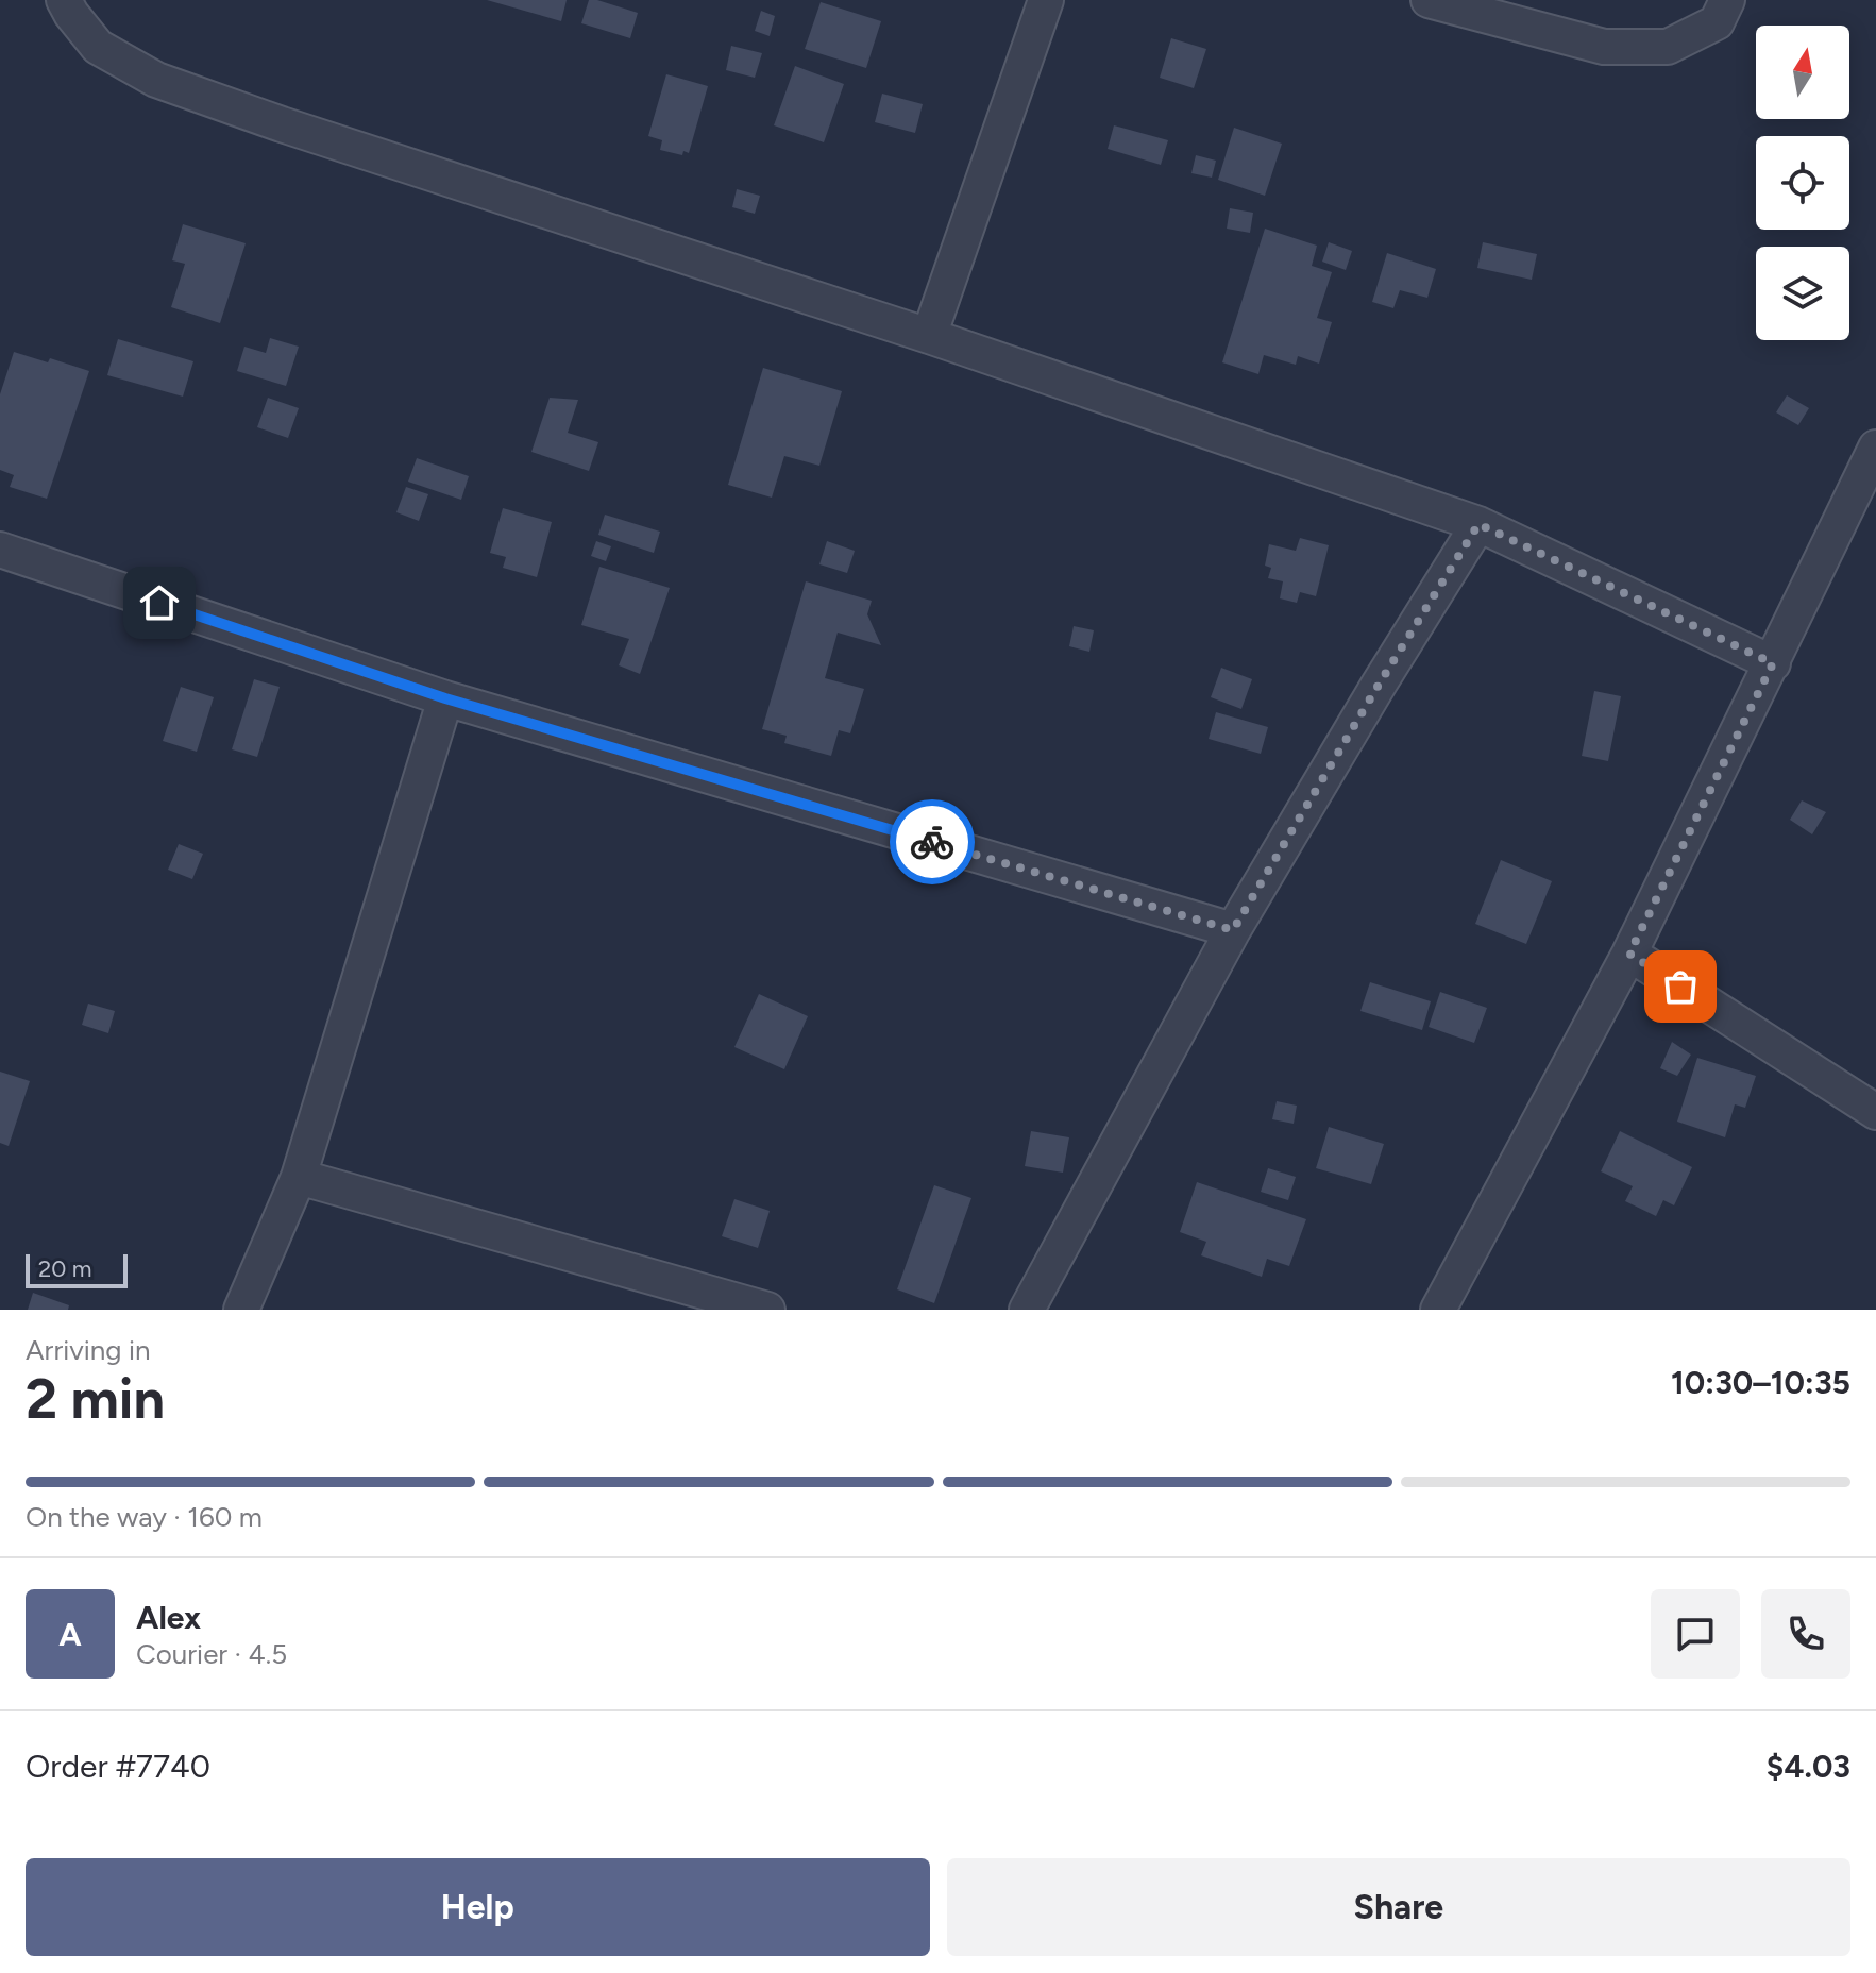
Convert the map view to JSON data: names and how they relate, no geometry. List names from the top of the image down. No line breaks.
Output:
{"scale_bar":"20 m","north":"top","page":{"scale":"20 m","heading":["2 min","Arriving in","10:30–10:35"],"panel":["Alex","Courier · 4.5","Order #7740","$4.03"],"bar":"On the way · 160 m","round":"A","buttons":["Help","Share"]}}
